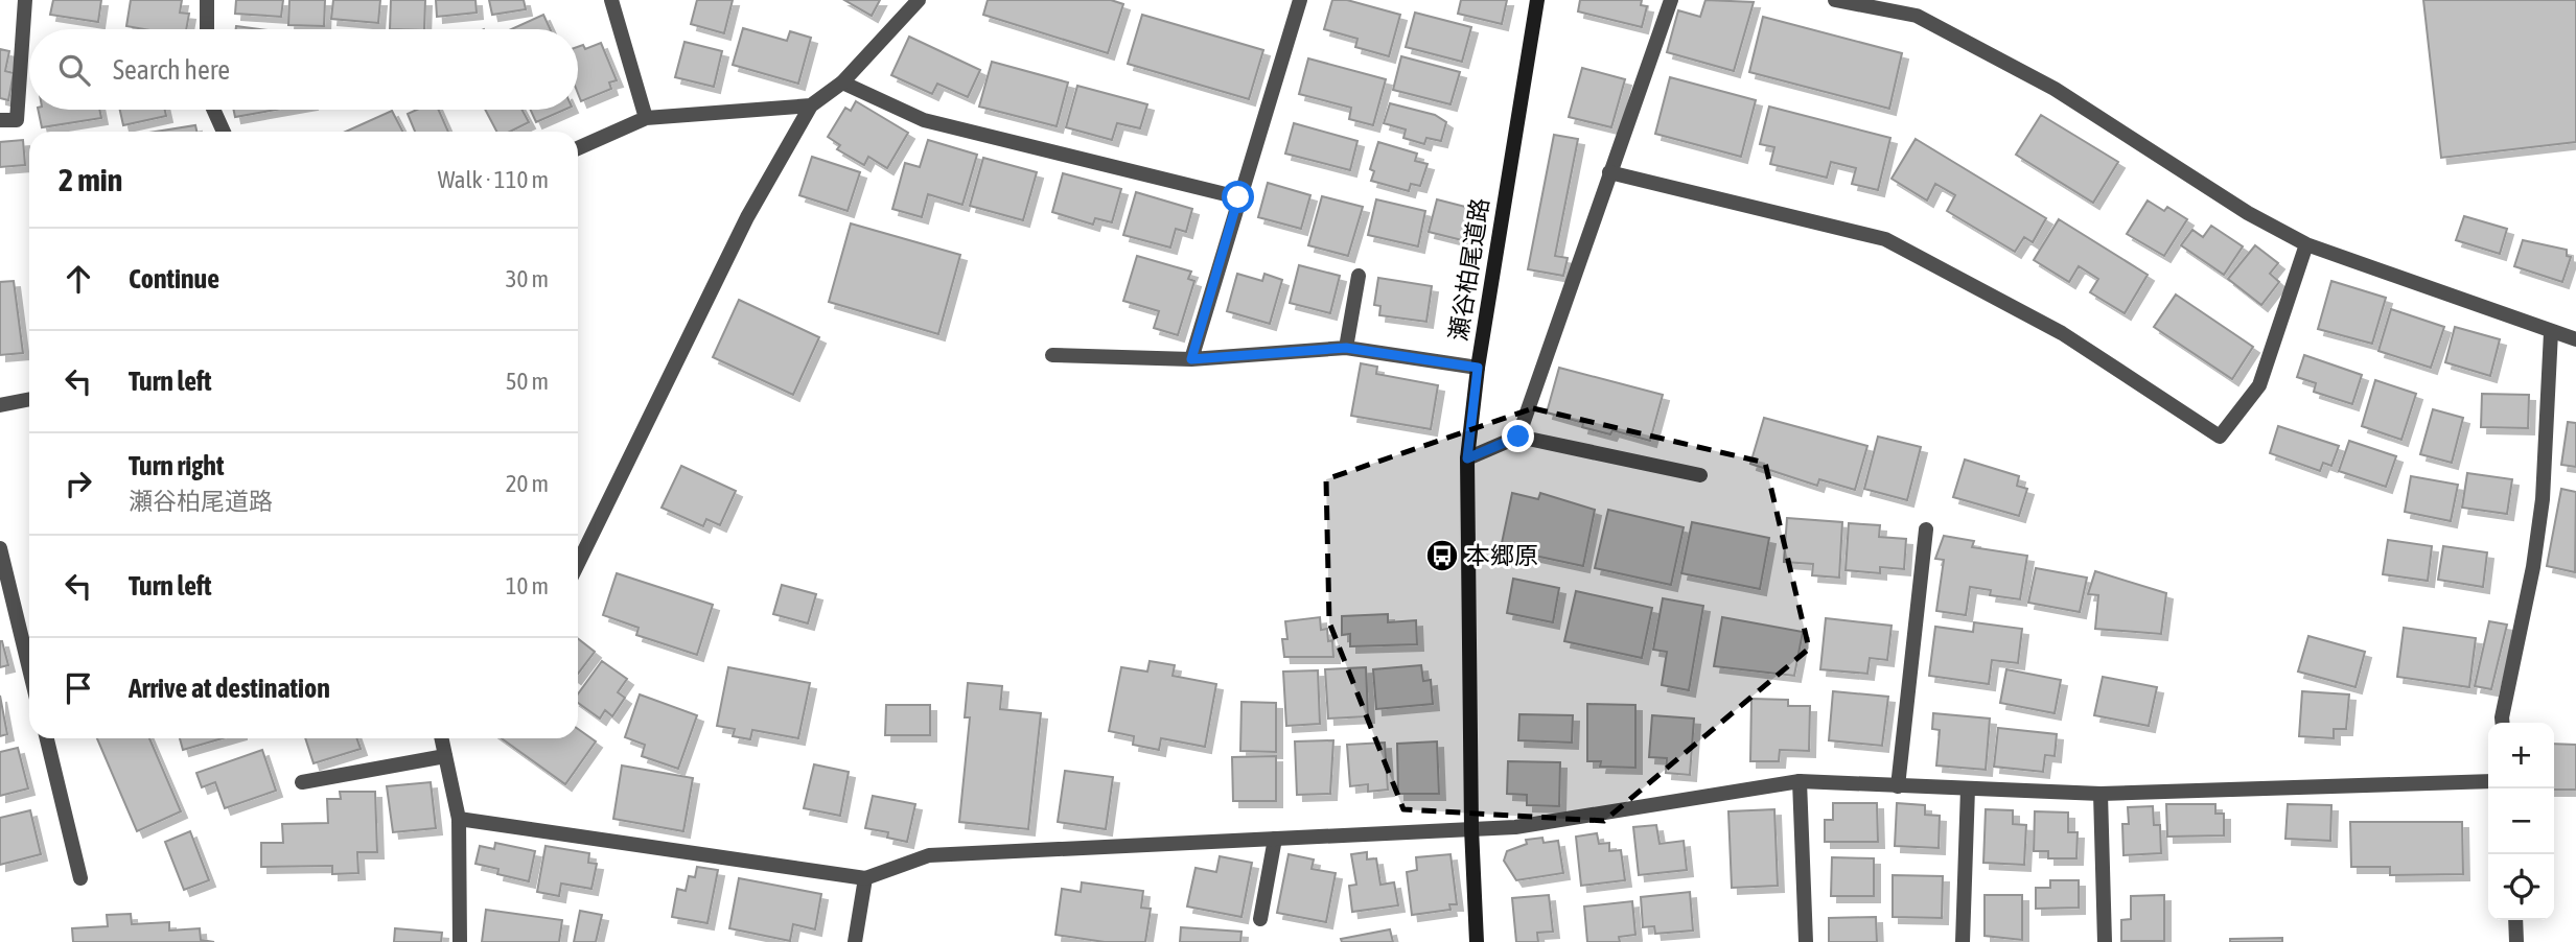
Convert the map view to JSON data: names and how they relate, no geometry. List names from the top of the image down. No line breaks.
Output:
{"streets":{"main road":["瀬谷柏尾道路"]},"places":{"bus stop":["本郷原"]},"page":{"search":"Search here","heading":["2 min","Walk · 110 m"],"list":[["Continue","30 m"],["Turn left","50 m"],["Turn right","瀬谷柏尾道路","20 m"],["Turn left","10 m"],"Arrive at destination"],"map_buttons":["+","−"]}}
